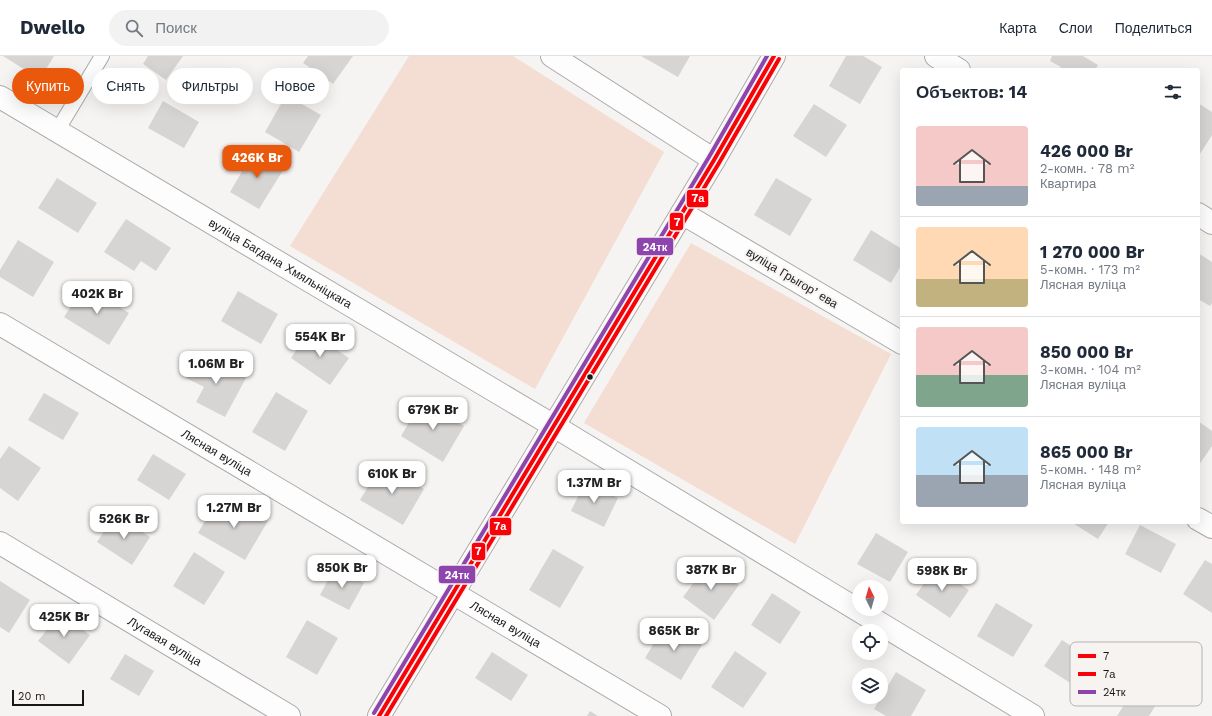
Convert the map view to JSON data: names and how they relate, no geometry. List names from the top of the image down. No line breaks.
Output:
{"streets":{"street":["вуліца Багдана Хмяльніцкага","вуліца Грыгорʼева","Лясная вуліца","Лугавая вуліца"]},"lines":["transit line 7","transit line 24тк","transit line 7а"],"legend":["7","7а","24тк"],"scale_bar":"20 m","north":"top","page":{"header":"Dwello","search":"Поиск","nav":["Карта","Слои","Поделиться"],"chip":["Купить","Снять","Фильтры","Новое"],"heading":"Объектов: 14","list":[{"name":"426 000 Br","note":"2-комн. · 78 m² · Квартира"},{"name":"1 270 000 Br","note":"5-комн. · 173 m² · Лясная вуліца"},{"name":"850 000 Br","note":"3-комн. · 104 m² · Лясная вуліца"},{"name":"865 000 Br","note":"5-комн. · 148 m² · Лясная вуліца"}],"price":["426K Br","402K Br","554K Br","1.06M Br","679K Br","610K Br","1.37M Br","1.27M Br","526K Br","850K Br","387K Br","598K Br","425K Br","865K Br"],"scale":"20 m"}}
